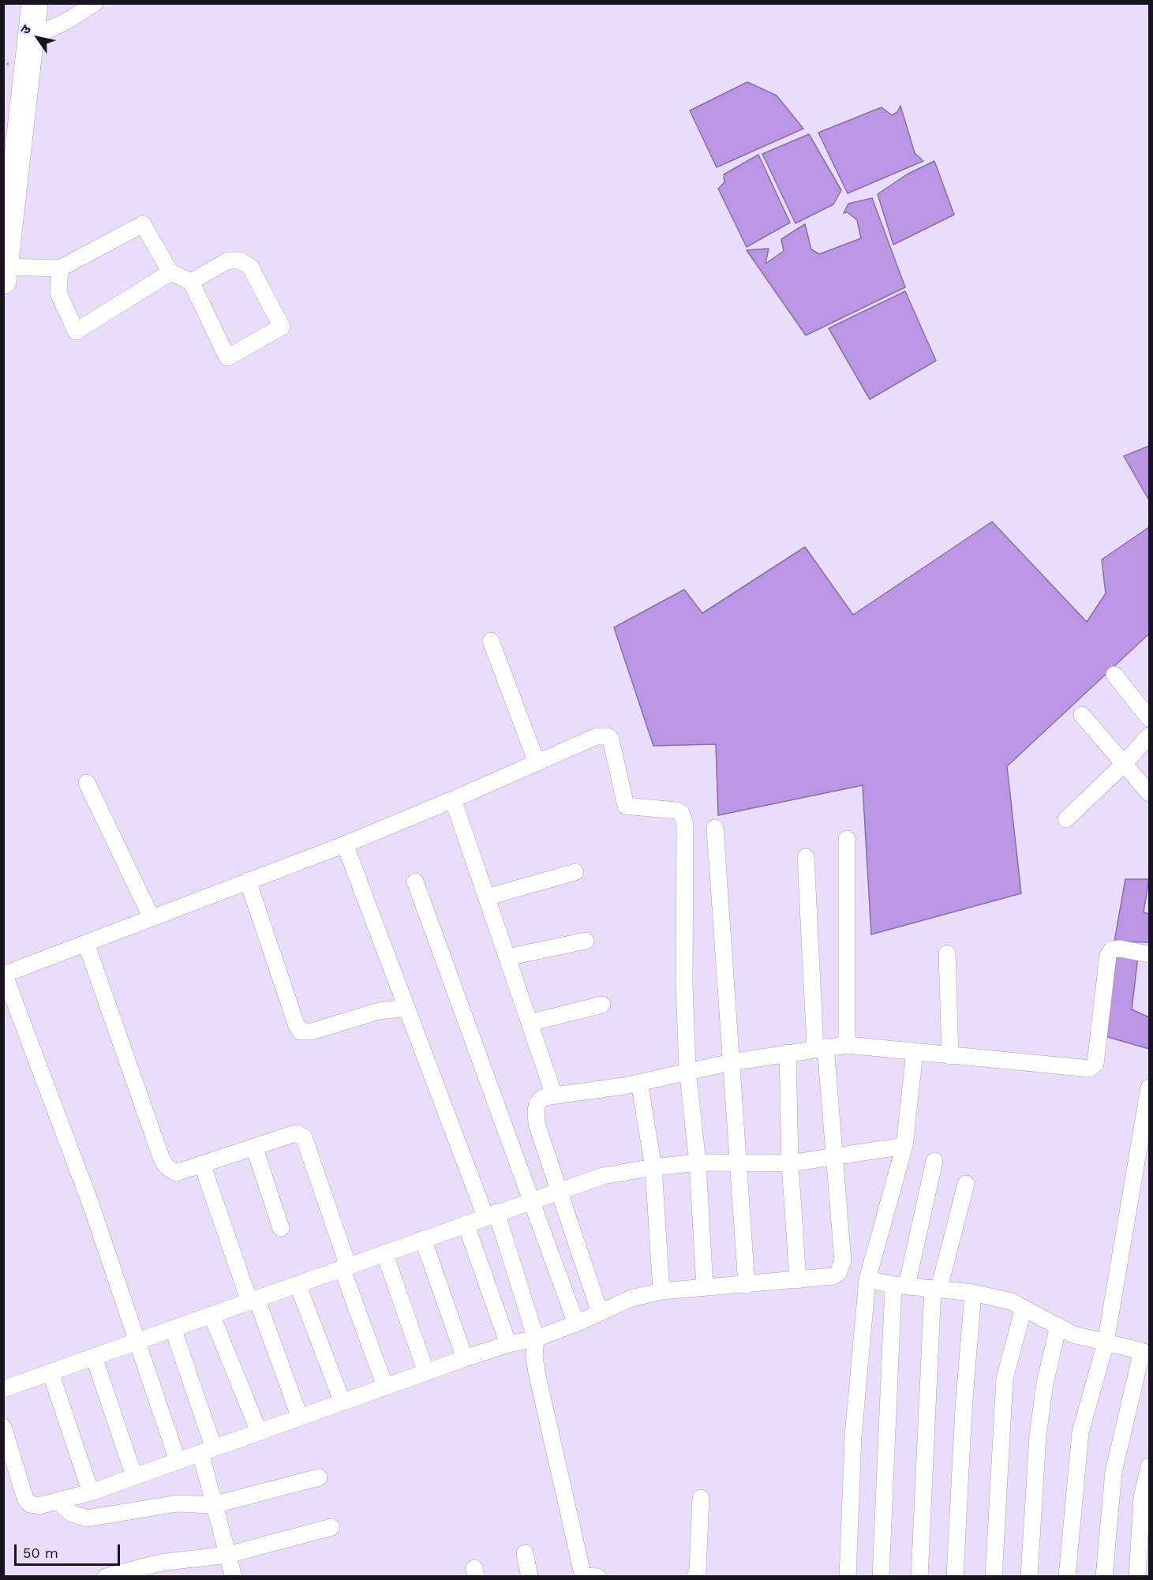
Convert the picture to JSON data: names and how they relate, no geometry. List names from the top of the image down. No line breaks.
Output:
{"scale_bar":"50 m","north":"top left"}
